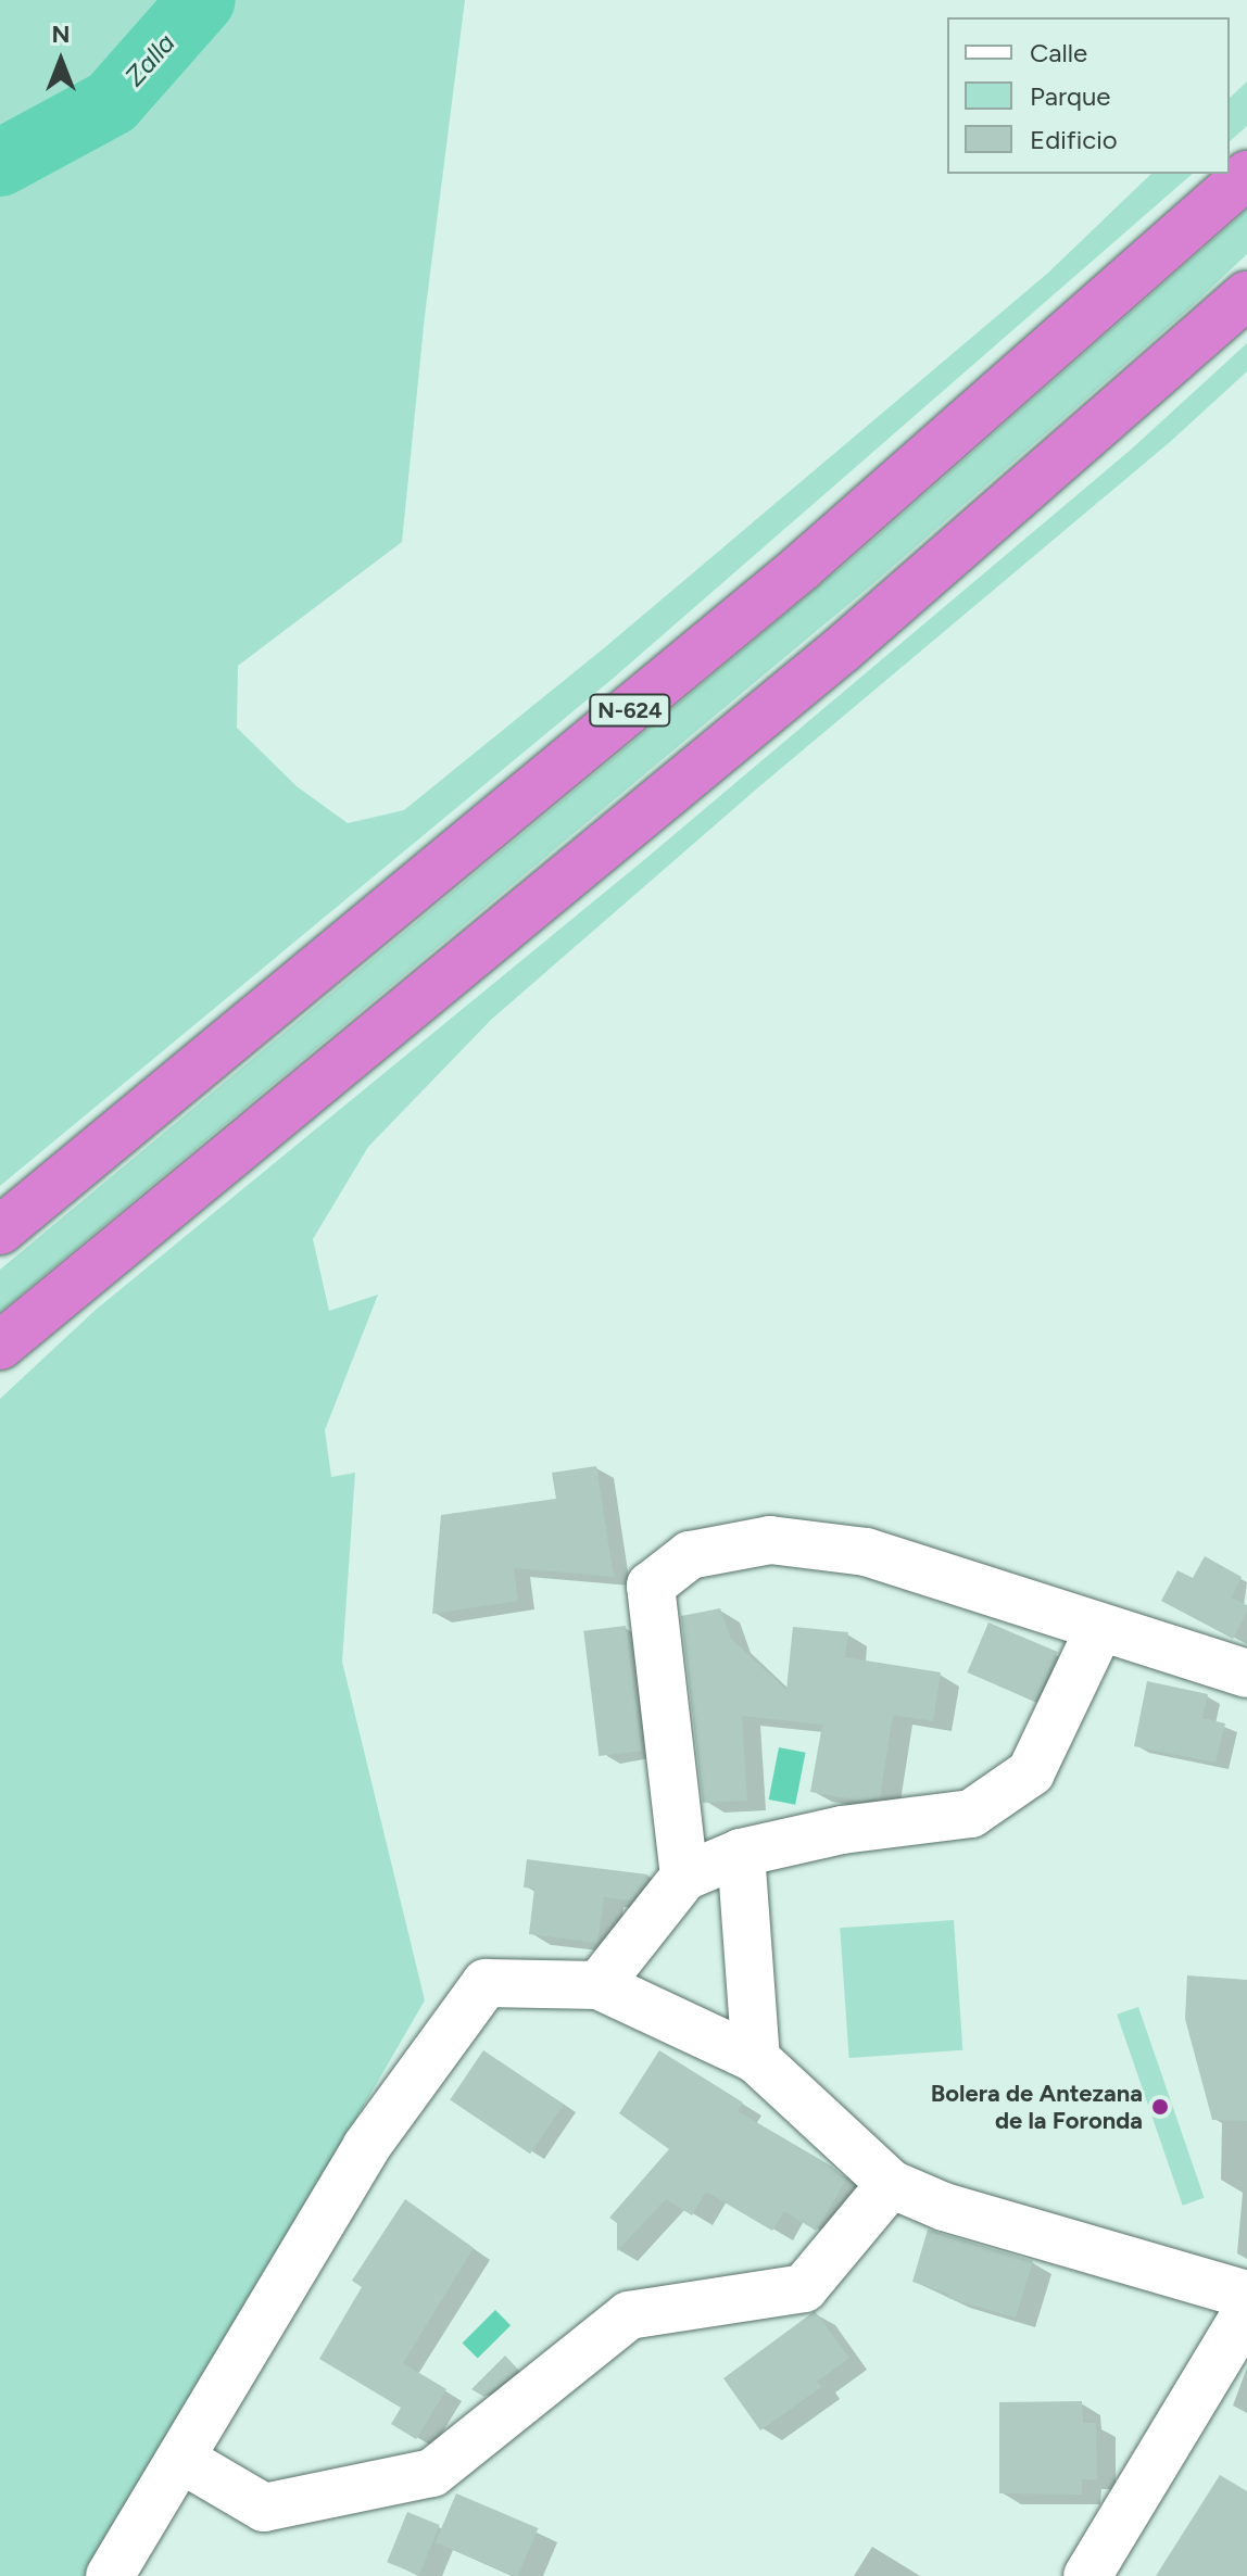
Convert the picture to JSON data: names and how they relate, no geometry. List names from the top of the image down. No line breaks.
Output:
{"streets":{"highway":["N-624"]},"water":["Zalla"],"places":["Bolera de Antezana de la Foronda"],"legend":["Calle","Parque","Edificio"],"north":"top"}
